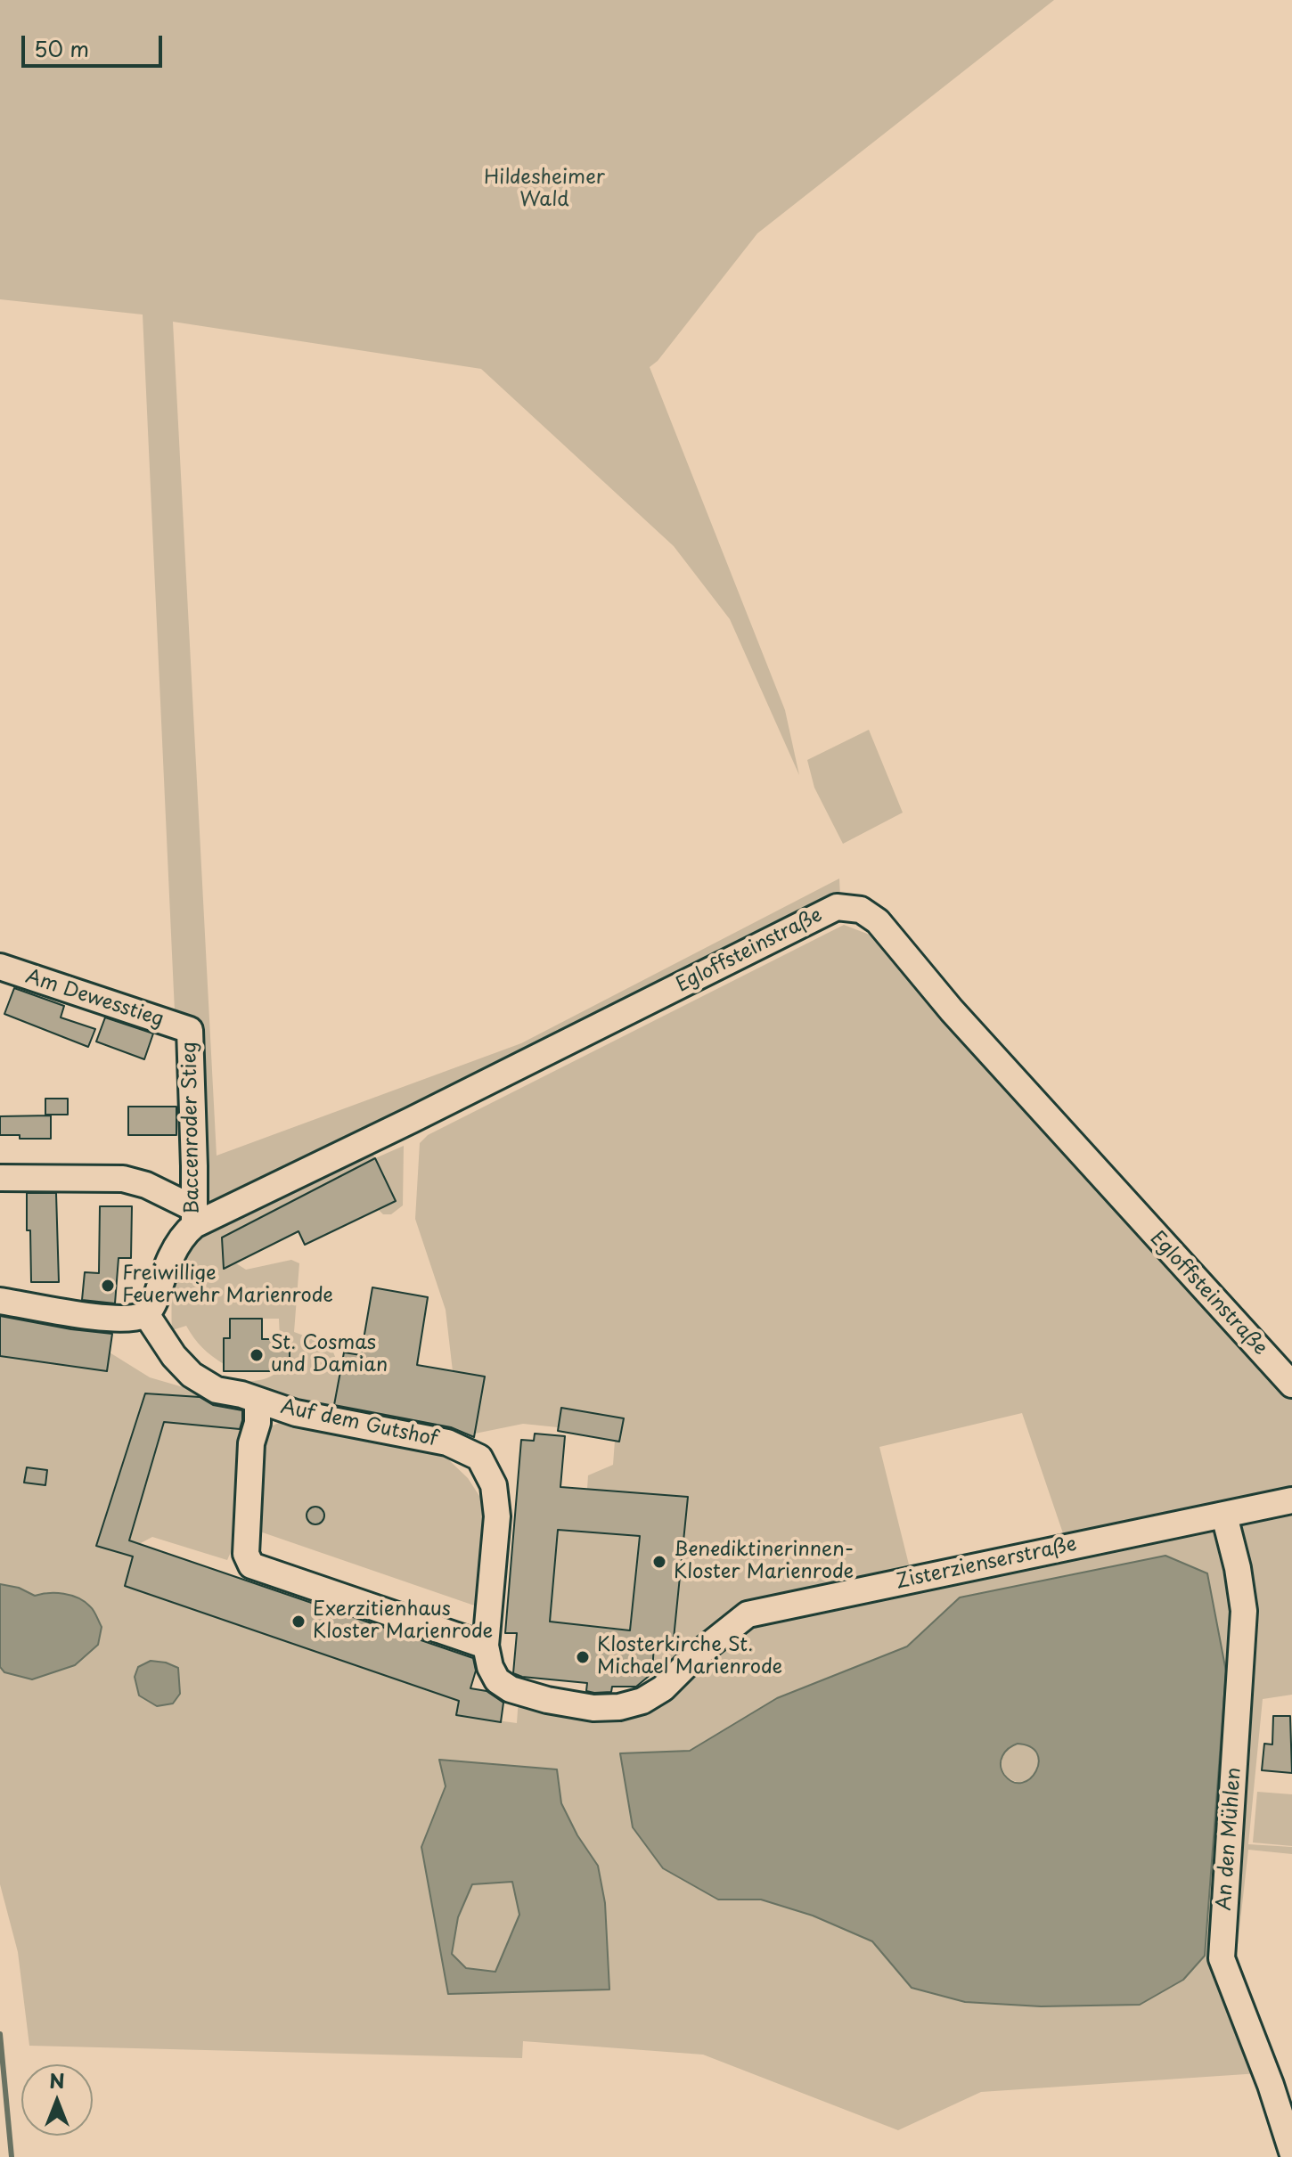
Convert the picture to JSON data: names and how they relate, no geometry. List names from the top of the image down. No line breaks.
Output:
{"streets":{"street":["Egloffsteinstraße","Am Dewesstieg","Baccenroder Stieg","Auf dem Gutshof","Zisterzienserstraße","An den Mühlen"]},"crossings":[["Egloffsteinstraße","Baccenroder Stieg"],["Egloffsteinstraße","Auf dem Gutshof"],["Am Dewesstieg","Baccenroder Stieg"],["Auf dem Gutshof","Zisterzienserstraße"],["Zisterzienserstraße","An den Mühlen"]],"parks":["Hildesheimer Wald"],"places":["Freiwillige Feuerwehr Marienrode","St. Cosmas und Damian","Benediktinerinnen- Kloster Marienrode","Exerzitienhaus Kloster Marienrode","Klosterkirche St. Michael Marienrode"],"scale_bar":"50 m","north":"top"}
